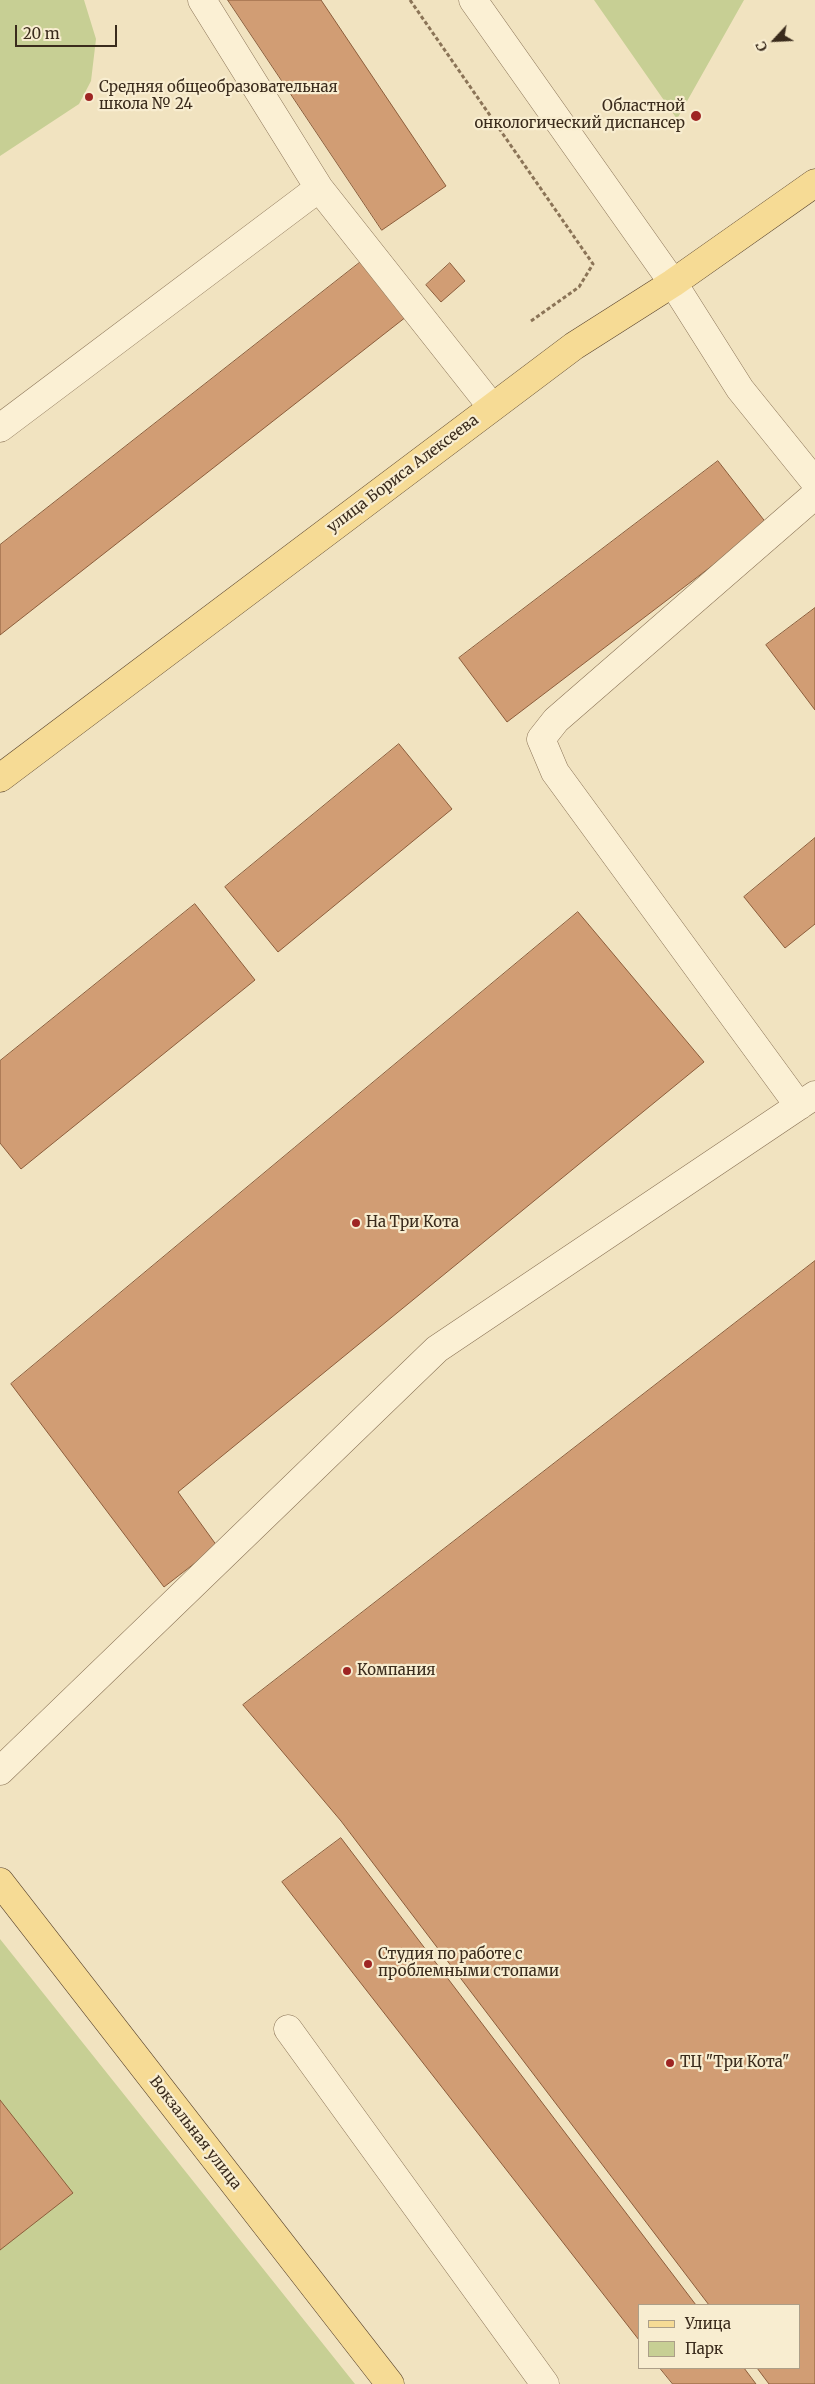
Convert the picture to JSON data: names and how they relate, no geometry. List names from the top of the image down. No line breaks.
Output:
{"streets":{"main road":["улица Бориса Алексеева","Вокзальная улица"]},"places":["Средняя общеобразовательная школа № 24","Областной онкологический диспансер","На Три Кота","Компания","Студия по работе с проблемными стопами","ТЦ \"Три Кота\""],"legend":["Улица","Парк"],"scale_bar":"20 m","north":"bottom left"}
